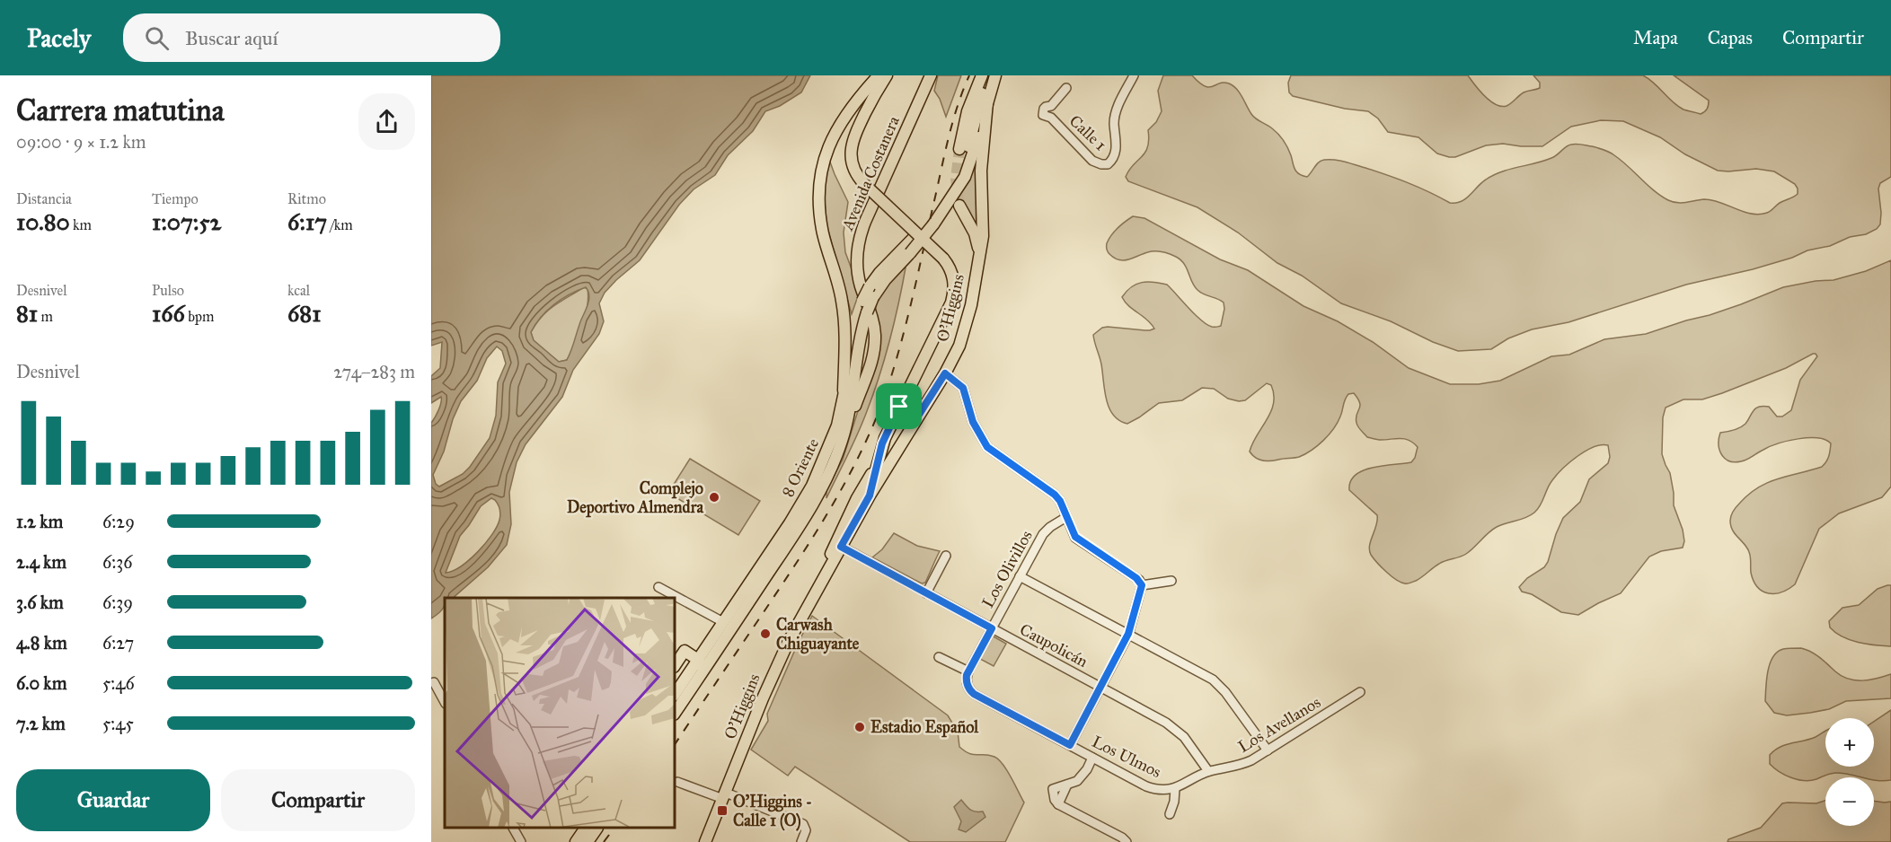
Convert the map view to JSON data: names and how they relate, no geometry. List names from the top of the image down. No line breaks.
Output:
{"streets":{"main road":["Avenida Costanera","O'Higgins","8 Oriente"],"street":["Calle 1","Los Olivillos","Caupolicán","Los Avellanos","Los Ulmos"]},"crossings":[["Avenida Costanera","8 Oriente"],["O'Higgins","Caupolicán"],["Los Olivillos","Caupolicán"],["Los Olivillos","Los Ulmos"],["Caupolicán","Los Avellanos"],["Los Avellanos","Los Ulmos"]],"places":{"other":["Complejo Deportivo Almendra","Carwash Chiguayante","Estadio Español"],"transit":["O’Higgins - Calle 1 (O)"]},"page":{"header":"Pacely","search":"Buscar aquí","nav":["Mapa","Capas","Compartir"],"heading":["Carrera matutina","09:00 · 9 × 1.2 km"],"stats":[["Distancia","10.80 km"],["Tiempo","1:07:52"],["Ritmo","6:17 /km"],["Desnivel","81 m"],["Pulso","166 bpm"],["kcal","681"]],"chart":["Desnivel","274–283 m"],"list":[{"name":"1.2 km","note":"6:29"},{"name":"2.4 km","note":"6:36"},{"name":"3.6 km","note":"6:39"},{"name":"4.8 km","note":"6:27"},{"name":"6.0 km","note":"5:46"},{"name":"7.2 km","note":"5:45"}],"map_buttons":["+","−"],"buttons":["Guardar","Compartir"]}}
